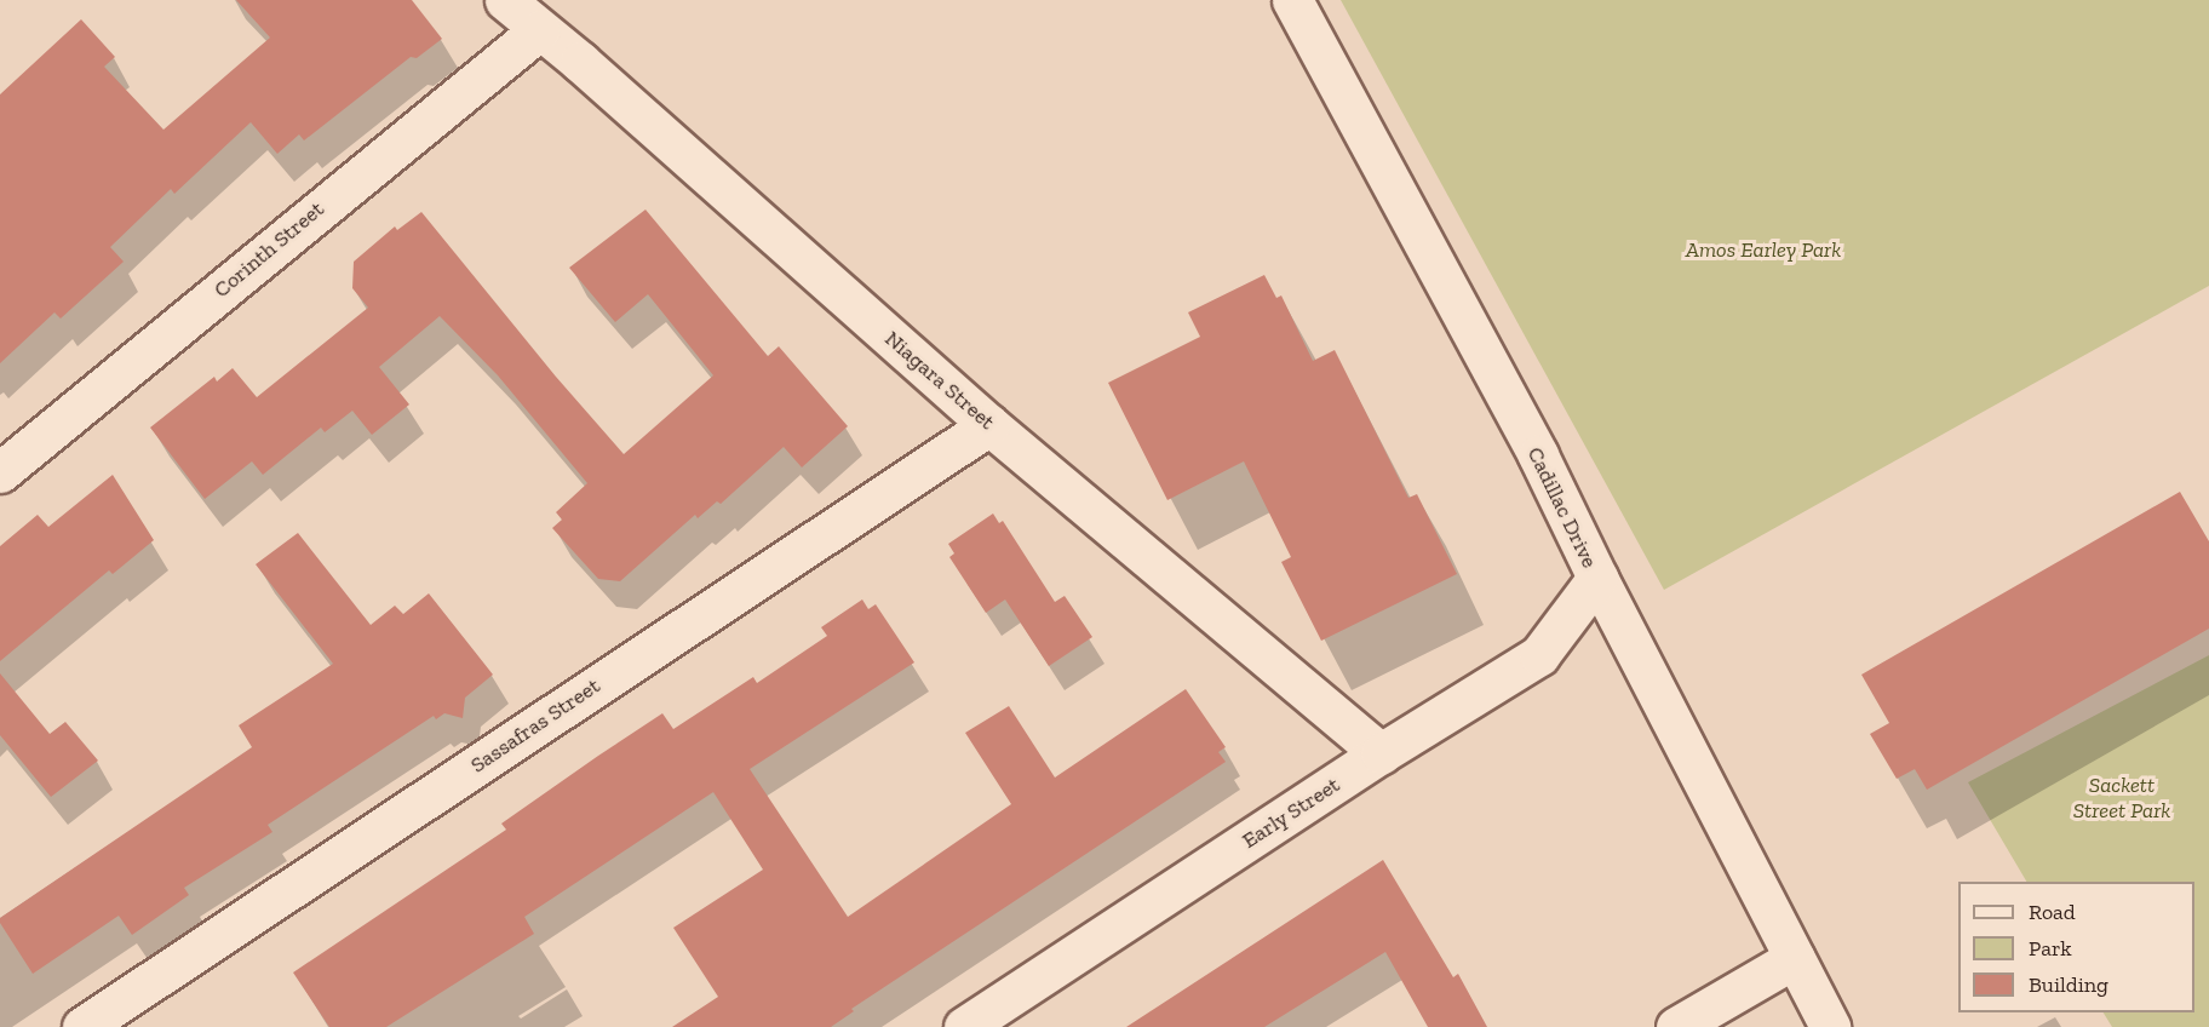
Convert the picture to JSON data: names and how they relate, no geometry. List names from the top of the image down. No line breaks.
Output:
{"streets":{"street":["Corinth Street","Niagara Street","Cadillac Drive","Sassafras Street","Early Street"]},"crossings":[["Corinth Street","Niagara Street"],["Niagara Street","Sassafras Street"],["Niagara Street","Early Street"],["Cadillac Drive","Early Street"]],"parks":["Amos Earley Park","Sackett Street Park"],"legend":["Road","Park","Building"]}
